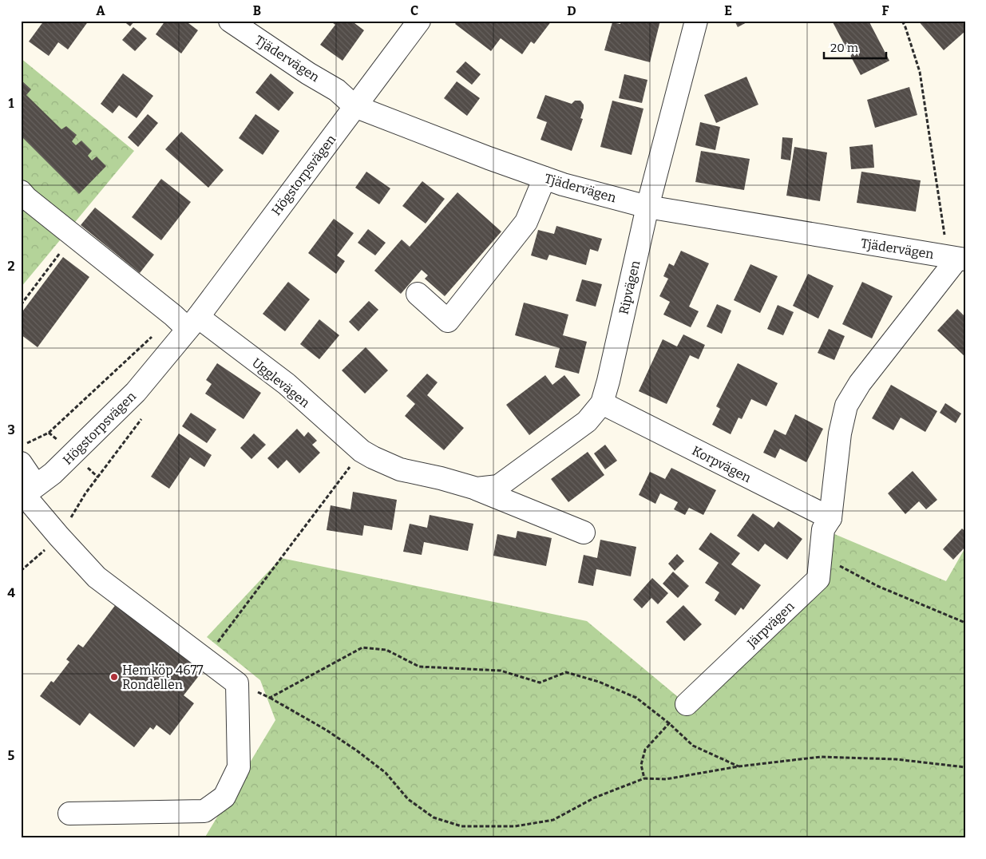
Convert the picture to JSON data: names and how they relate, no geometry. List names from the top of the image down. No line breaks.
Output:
{"streets":{"street":["Tjädervägen","Högstorpsvägen","Ripvägen","Ugglevägen","Korpvägen","Järpvägen"]},"crossings":[["Tjädervägen","Högstorpsvägen"],["Tjädervägen","Ripvägen"],["Tjädervägen","Järpvägen"],["Högstorpsvägen","Ugglevägen"],["Ripvägen","Ugglevägen"],["Ripvägen","Korpvägen"],["Korpvägen","Järpvägen"]],"places":["Hemköp 4677 Rondellen"],"scale_bar":"20 m","grid":{"columns":["A","B","C","D","E","F"],"rows":["1","2","3","4","5"]}}
